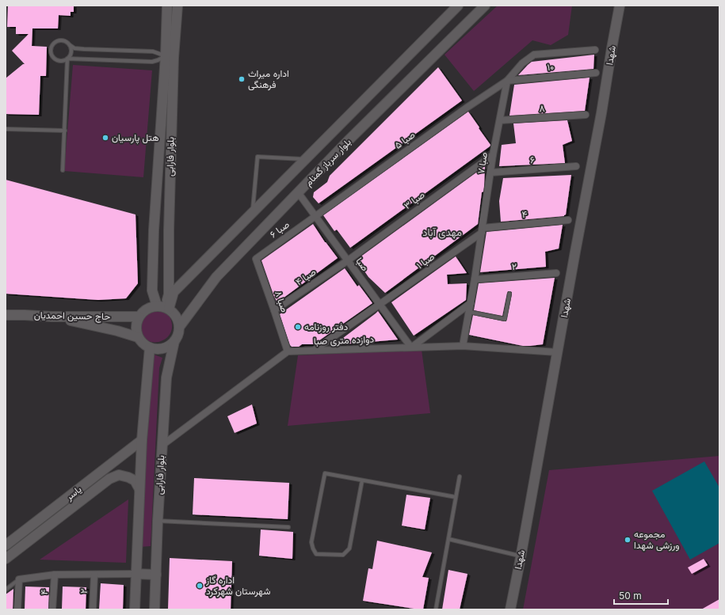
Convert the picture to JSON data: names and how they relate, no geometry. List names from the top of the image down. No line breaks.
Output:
{"streets":{"main road":["شهدا","بلوار فارابی","بلوار سرباز گمنام","حاج حسین احمدیان","یاسر"],"street":["۱۰","۸","صبا ۵","۶","صبا ۷","صبا ۳","۴","صبا ۶","صبا ۱","صبا","۲","صبا ۴","صبا ۸","دوازده متری صبا"]},"crossings":[["شهدا","دوازده متری صبا"],["۱۰","صبا ۵"],["۱۰","صبا ۷"],["۸","صبا ۷"],["صبا ۵","صبا ۷"],["صبا ۵","صبا ۶"],["صبا ۵","صبا"],["بلوار فارابی","بلوار سرباز گمنام"],["بلوار فارابی","حاج حسین احمدیان"],["بلوار فارابی","یاسر"],["۶","صبا ۷"],["بلوار سرباز گمنام","صبا"],["بلوار سرباز گمنام","حاج حسین احمدیان"],["صبا ۷","صبا ۳"],["صبا ۷","۴"],["صبا ۷","صبا ۱"],["صبا ۷","۲"],["صبا ۷","دوازده متری صبا"],["صبا ۳","صبا"],["صبا ۳","صبا ۴"],["۴","صبا ۱"],["صبا ۶","صبا"],["صبا ۶","صبا ۸"],["صبا ۱","صبا"],["صبا ۱","دوازده متری صبا"],["صبا","صبا ۴"],["صبا","دوازده متری صبا"],["صبا ۴","صبا ۸"],["صبا ۸","دوازده متری صبا"]],"districts":["مهدی آباد"],"places":["اداره میراث فرهنگی","هتل پارسیان","دفتر روزنامه","مجموعه ورزشی شهدا","اداره گاز شهرستان شهرکرد"],"scale_bar":"50 m"}
